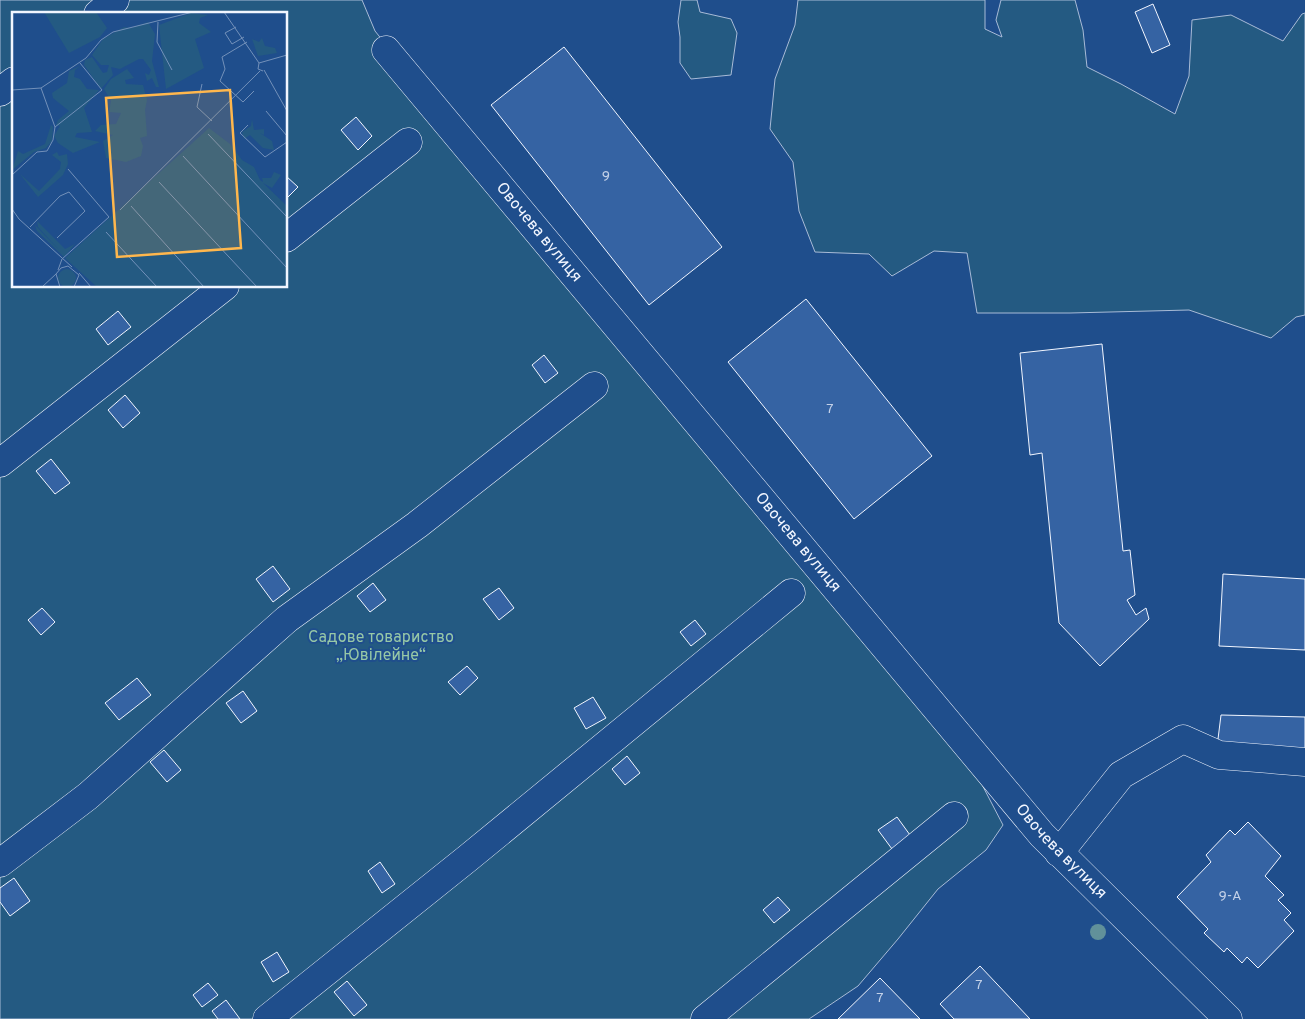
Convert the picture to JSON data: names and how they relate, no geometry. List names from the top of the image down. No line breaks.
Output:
{"streets":{"street":["Овочева вулиця"]},"parks":["Садове товариство „Ювілейне“"],"house_numbers":["9","7","9-А","7","7"]}
